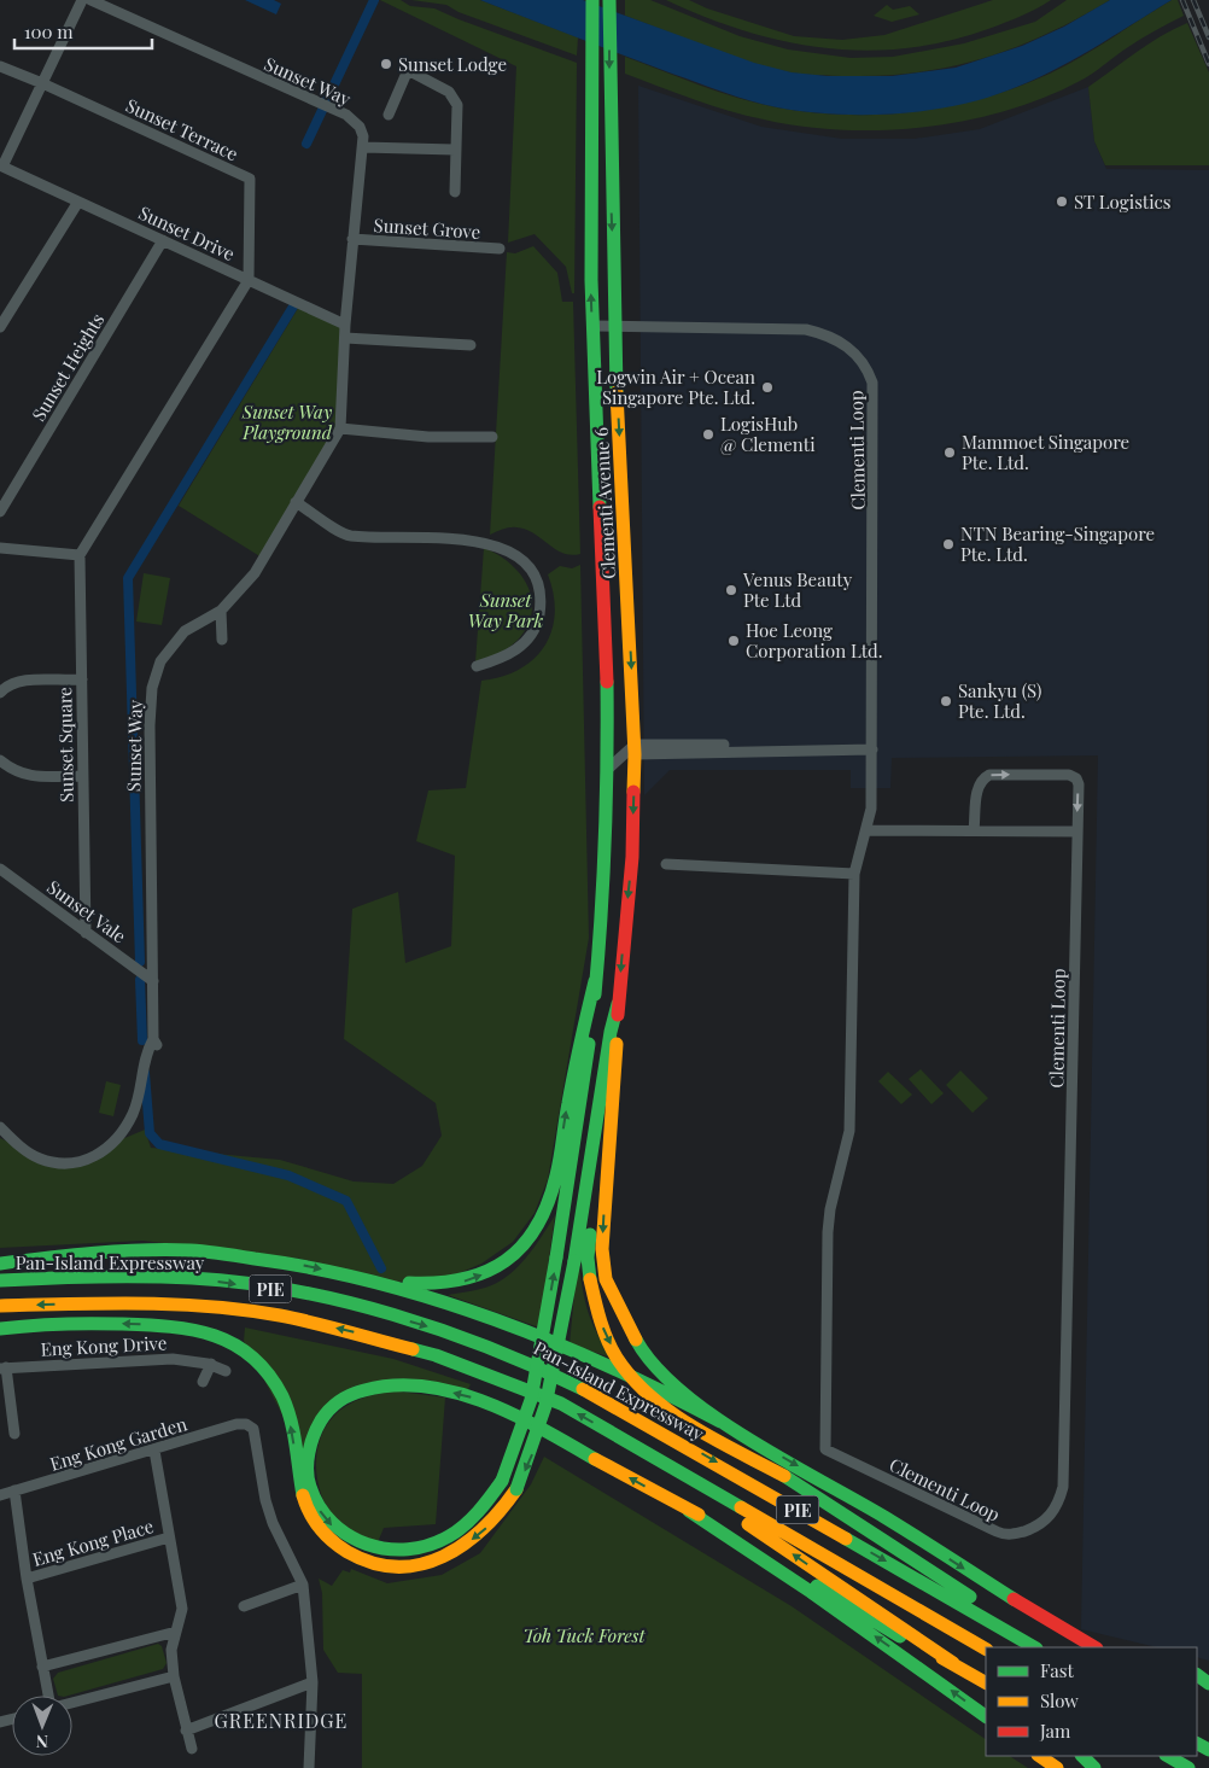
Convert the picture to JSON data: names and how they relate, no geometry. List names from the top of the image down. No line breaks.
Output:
{"streets":{"main road":["Clementi Avenue 6","Pan-Island Expressway","PIE"],"street":["Sunset Way","Sunset Terrace","Sunset Grove","Sunset Drive","Sunset Heights","Clementi Loop","Sunset Square","Sunset Vale","Eng Kong Drive","Eng Kong Garden","Eng Kong Place"]},"crossings":[["Sunset Way","Sunset Vale"],["Sunset Terrace","Sunset Drive"],["Sunset Drive","Sunset Heights"],["Clementi Loop","Clementi Avenue 6"],["Sunset Square","Sunset Vale"],["Eng Kong Garden","Eng Kong Place"]],"districts":["GREENRIDGE"],"parks":["Sunset Way Playground","Sunset Way Park","Toh Tuck Forest"],"places":["Sunset Lodge","ST Logistics","Logwin Air + Ocean Singapore Pte. Ltd.","LogisHub @ Clementi","Mammoet Singapore Pte. Ltd.","NTN Bearing-Singapore Pte. Ltd.","Venus Beauty Pte Ltd","Hoe Leong Corporation Ltd.","Sankyu (S) Pte. Ltd."],"legend":["Fast","Slow","Jam"],"scale_bar":"100 m","north":"bottom"}
